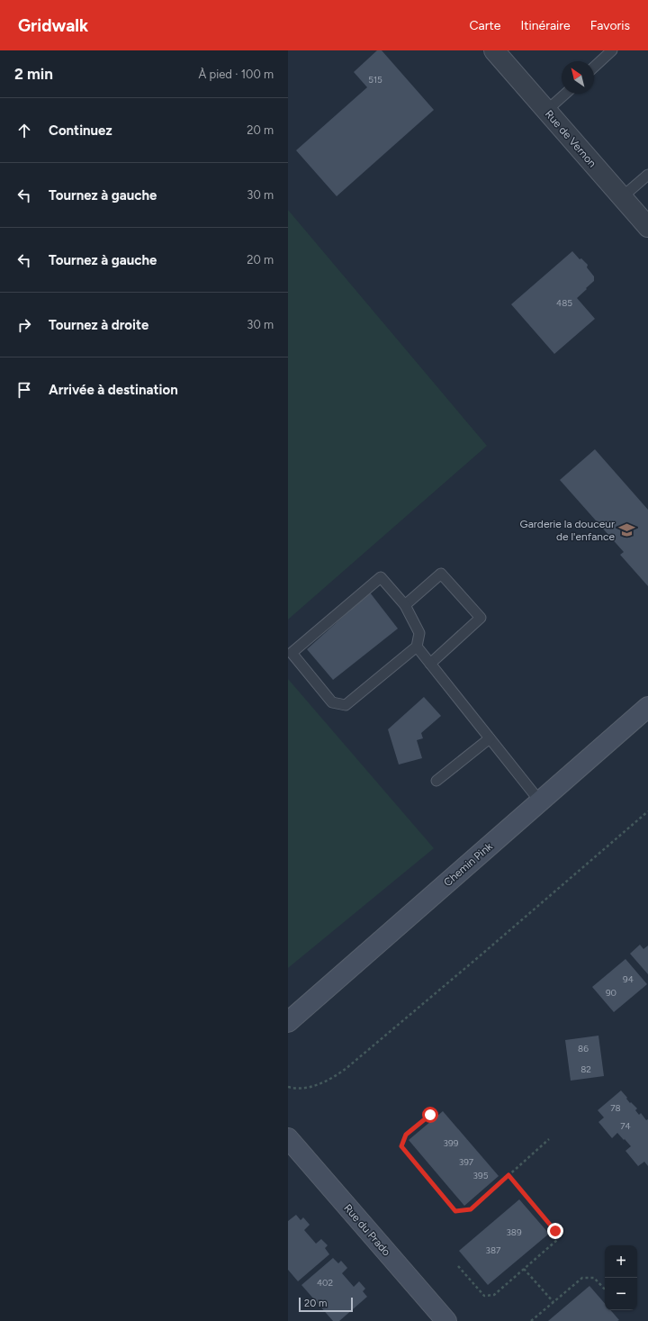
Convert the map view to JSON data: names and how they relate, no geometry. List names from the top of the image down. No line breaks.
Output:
{"streets":{"main road":["Chemin Pink","Rue du Prado"],"street":["Rue de Vernon"]},"places":{"school or university":["Garderie la douceur de l'enfance"]},"house_numbers":["515","485","94","90","86","82","78","74","399","397","395","389","387","402"],"scale_bar":"20 m","north":"top left","page":{"header":"Gridwalk","nav":["Carte","Itinéraire","Favoris"],"heading":["2 min","À pied · 100 m"],"list":[["Continuez","20 m"],["Tournez à gauche","30 m"],["Tournez à gauche","20 m"],["Tournez à droite","30 m"],"Arrivée à destination"],"map_buttons":["+","−"],"scale":"20 m"}}
